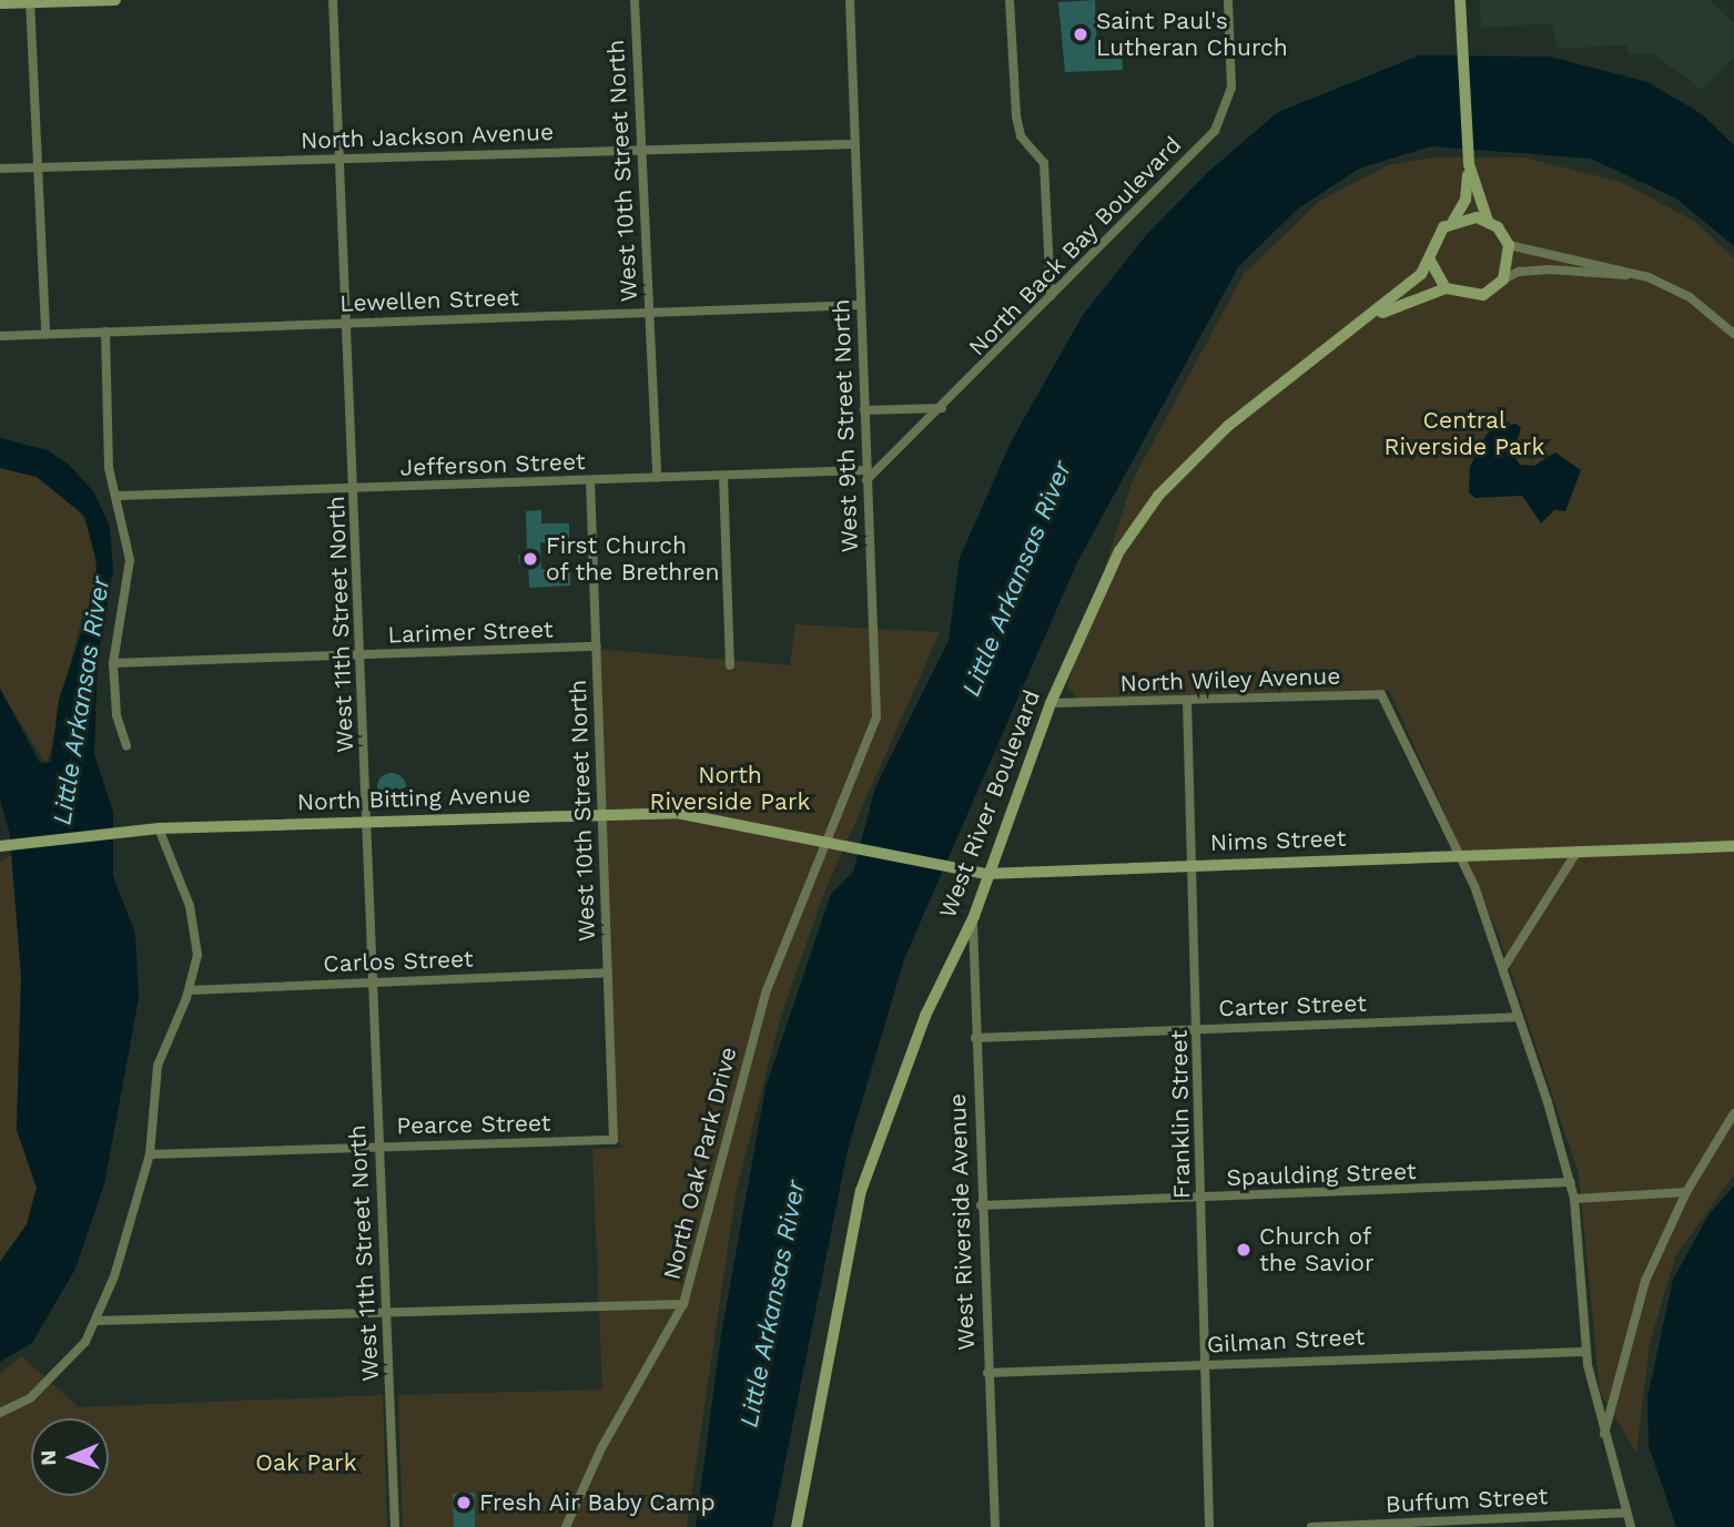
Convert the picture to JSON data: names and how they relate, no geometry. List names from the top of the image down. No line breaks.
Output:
{"streets":{"street":["North Jackson Avenue","West 10th Street North","North Back Bay Boulevard","Lewellen Street","West 9th Street North","Jefferson Street","West 11th Street North","Larimer Street","North Wiley Avenue","North Bitting Avenue","West River Boulevard","Nims Street","Carlos Street","Carter Street","Franklin Street","Pearce Street","North Oak Park Drive","Spaulding Street","West Riverside Avenue","Gilman Street","Buffum Street"]},"crossings":[["North Jackson Avenue","West 10th Street North"],["North Jackson Avenue","West 9th Street North"],["North Jackson Avenue","West 11th Street North"],["West 10th Street North","Lewellen Street"],["West 10th Street North","Jefferson Street"],["West 10th Street North","Larimer Street"],["West 10th Street North","North Bitting Avenue"],["West 10th Street North","Carlos Street"],["West 10th Street North","Pearce Street"],["North Back Bay Boulevard","West 9th Street North"],["North Back Bay Boulevard","Jefferson Street"],["Lewellen Street","West 9th Street North"],["Lewellen Street","West 11th Street North"],["West 9th Street North","Jefferson Street"],["West 9th Street North","North Bitting Avenue"],["West 9th Street North","Nims Street"],["West 9th Street North","North Oak Park Drive"],["Jefferson Street","West 11th Street North"],["West 11th Street North","Larimer Street"],["West 11th Street North","North Bitting Avenue"],["West 11th Street North","Carlos Street"],["West 11th Street North","Pearce Street"],["North Wiley Avenue","West River Boulevard"],["North Wiley Avenue","Nims Street"],["North Wiley Avenue","Franklin Street"],["North Bitting Avenue","Nims Street"],["North Bitting Avenue","North Oak Park Drive"],["West River Boulevard","Nims Street"],["West River Boulevard","West Riverside Avenue"],["Nims Street","Franklin Street"],["Nims Street","North Oak Park Drive"],["Carter Street","Franklin Street"],["Carter Street","West Riverside Avenue"],["Franklin Street","Spaulding Street"],["Franklin Street","Gilman Street"],["Spaulding Street","West Riverside Avenue"],["West Riverside Avenue","Gilman Street"]],"water":["Little Arkansas River"],"parks":["Central Riverside Park","North Riverside Park","Oak Park"],"places":["Saint Paul's Lutheran Church","First Church of the Brethren","Church of the Savior","Fresh Air Baby Camp"],"north":"left"}
